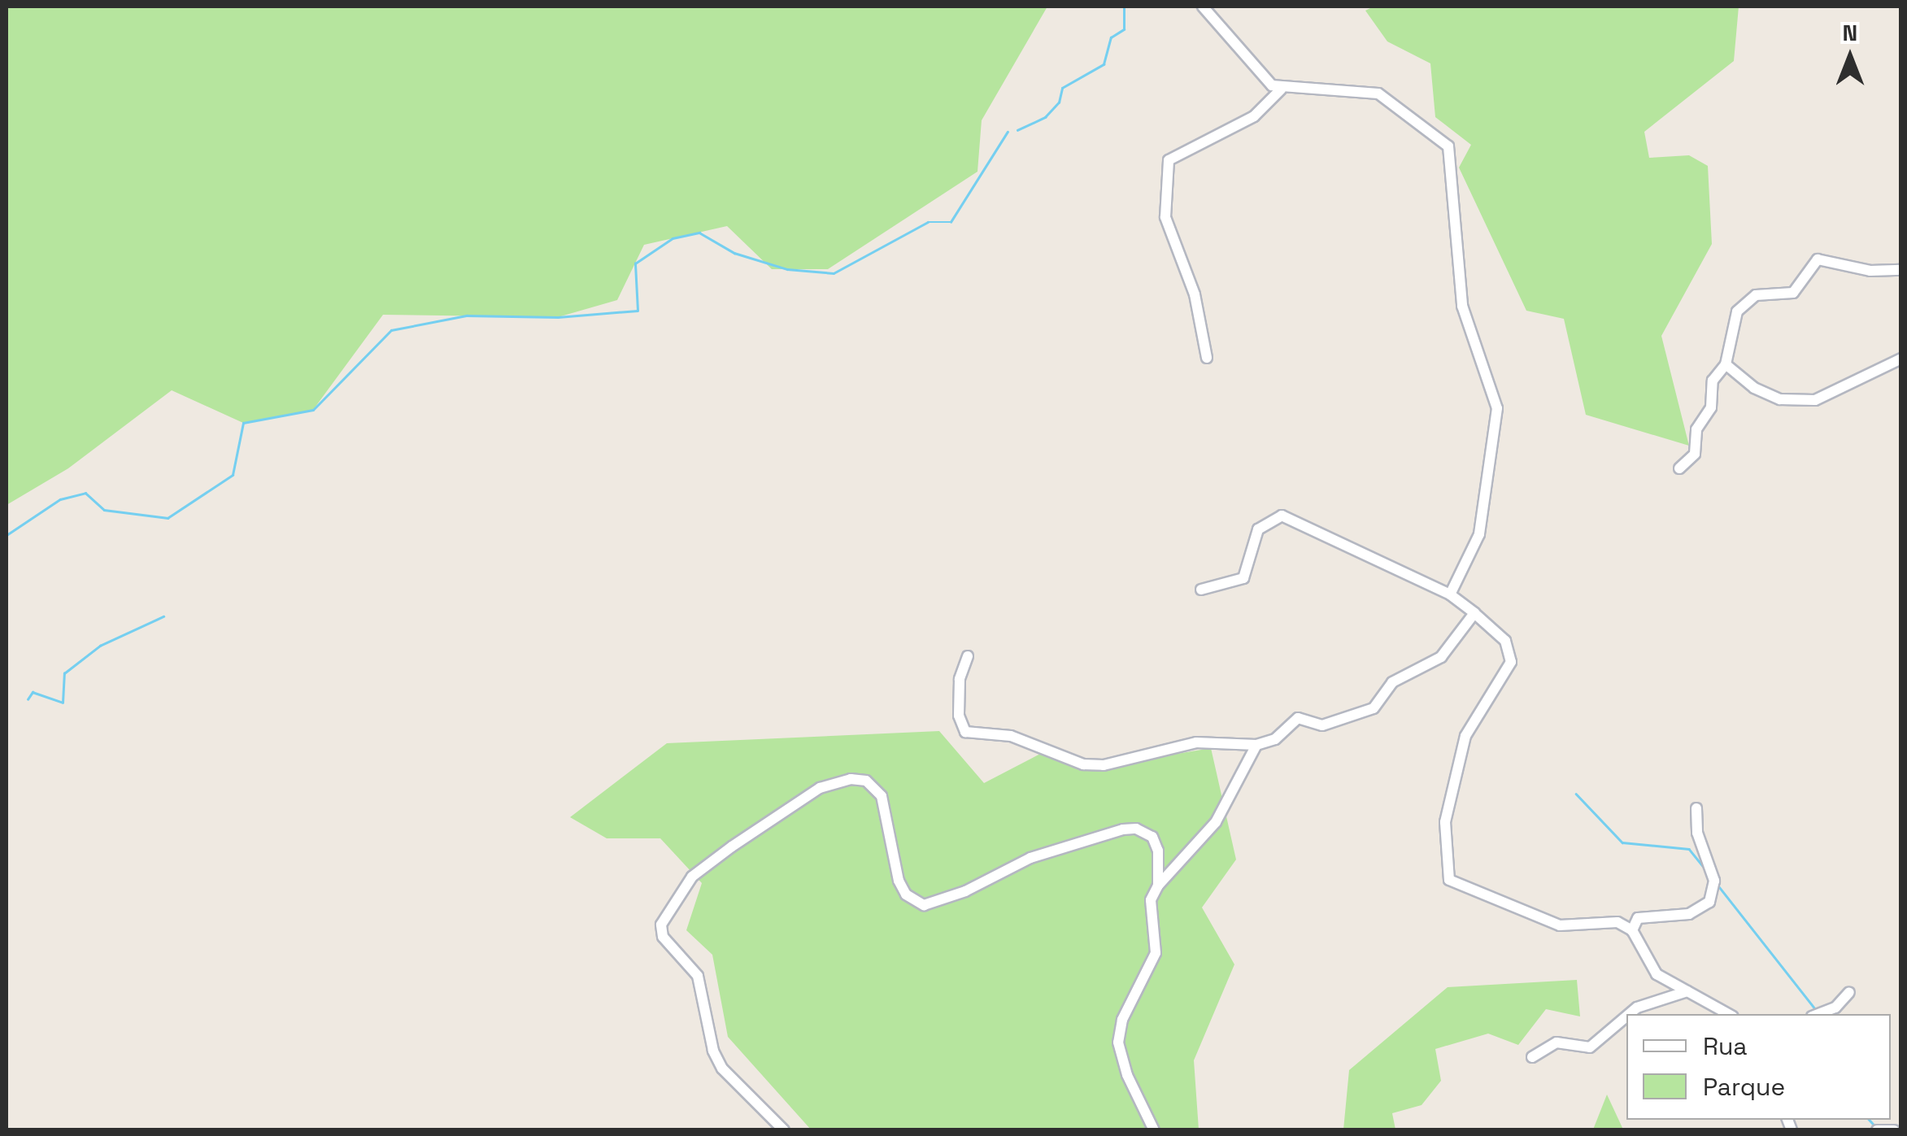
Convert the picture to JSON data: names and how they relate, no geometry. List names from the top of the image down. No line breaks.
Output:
{"legend":["Rua","Parque"],"north":"top"}
